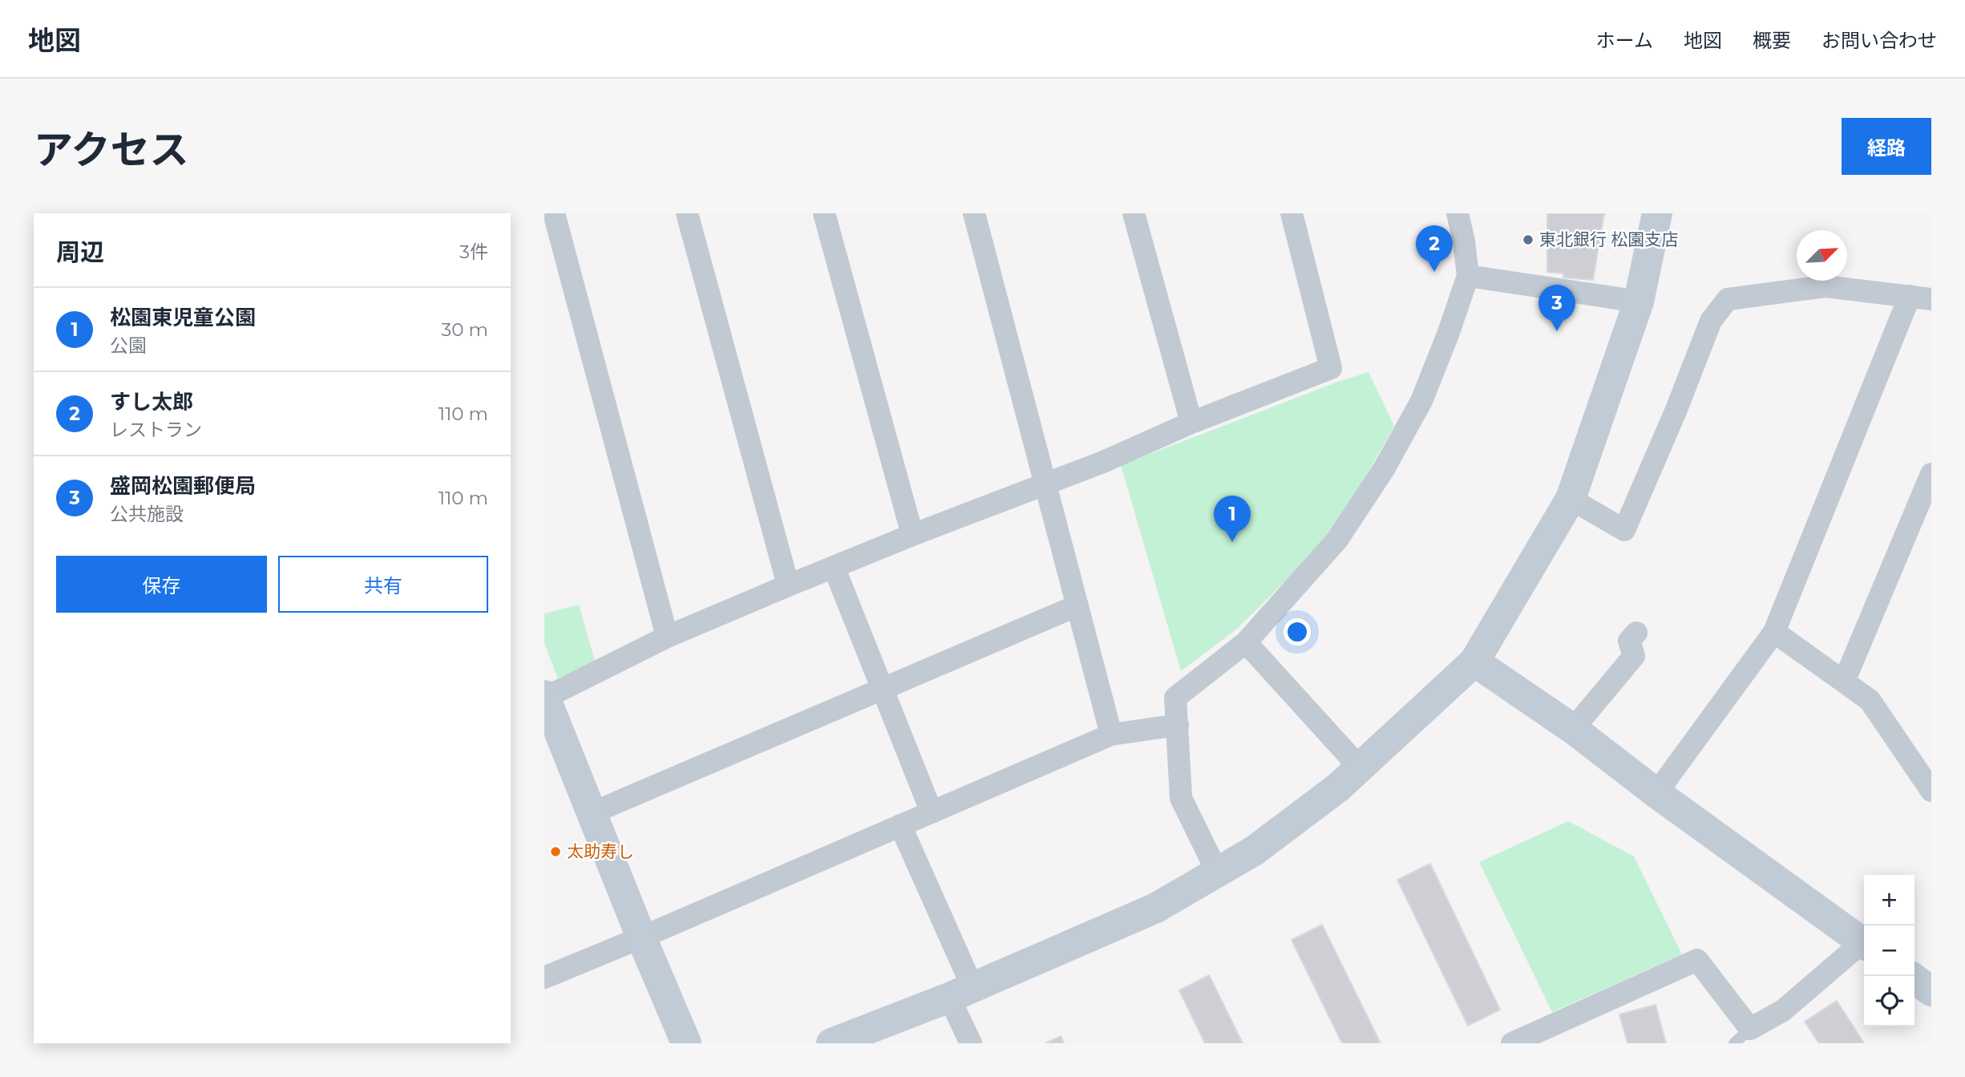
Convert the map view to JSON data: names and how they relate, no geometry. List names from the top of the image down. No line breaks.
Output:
{"places":["東北銀行 松園支店","太助寿し"],"north":"top right","page":{"header":"地図","nav":["ホーム","地図","概要","お問い合わせ"],"title":"アクセス","buttons":["経路",["保存","共有"]],"heading":["周辺","3件"],"pins":["2","3","1"],"list":[{"mark":"1","name":"松園東児童公園","note":"公園","value":"30 m"},{"mark":"2","name":"すし太郎","note":"レストラン","value":"110 m"},{"mark":"3","name":"盛岡松園郵便局","note":"公共施設","value":"110 m"}],"map_buttons":["+","−"]}}
